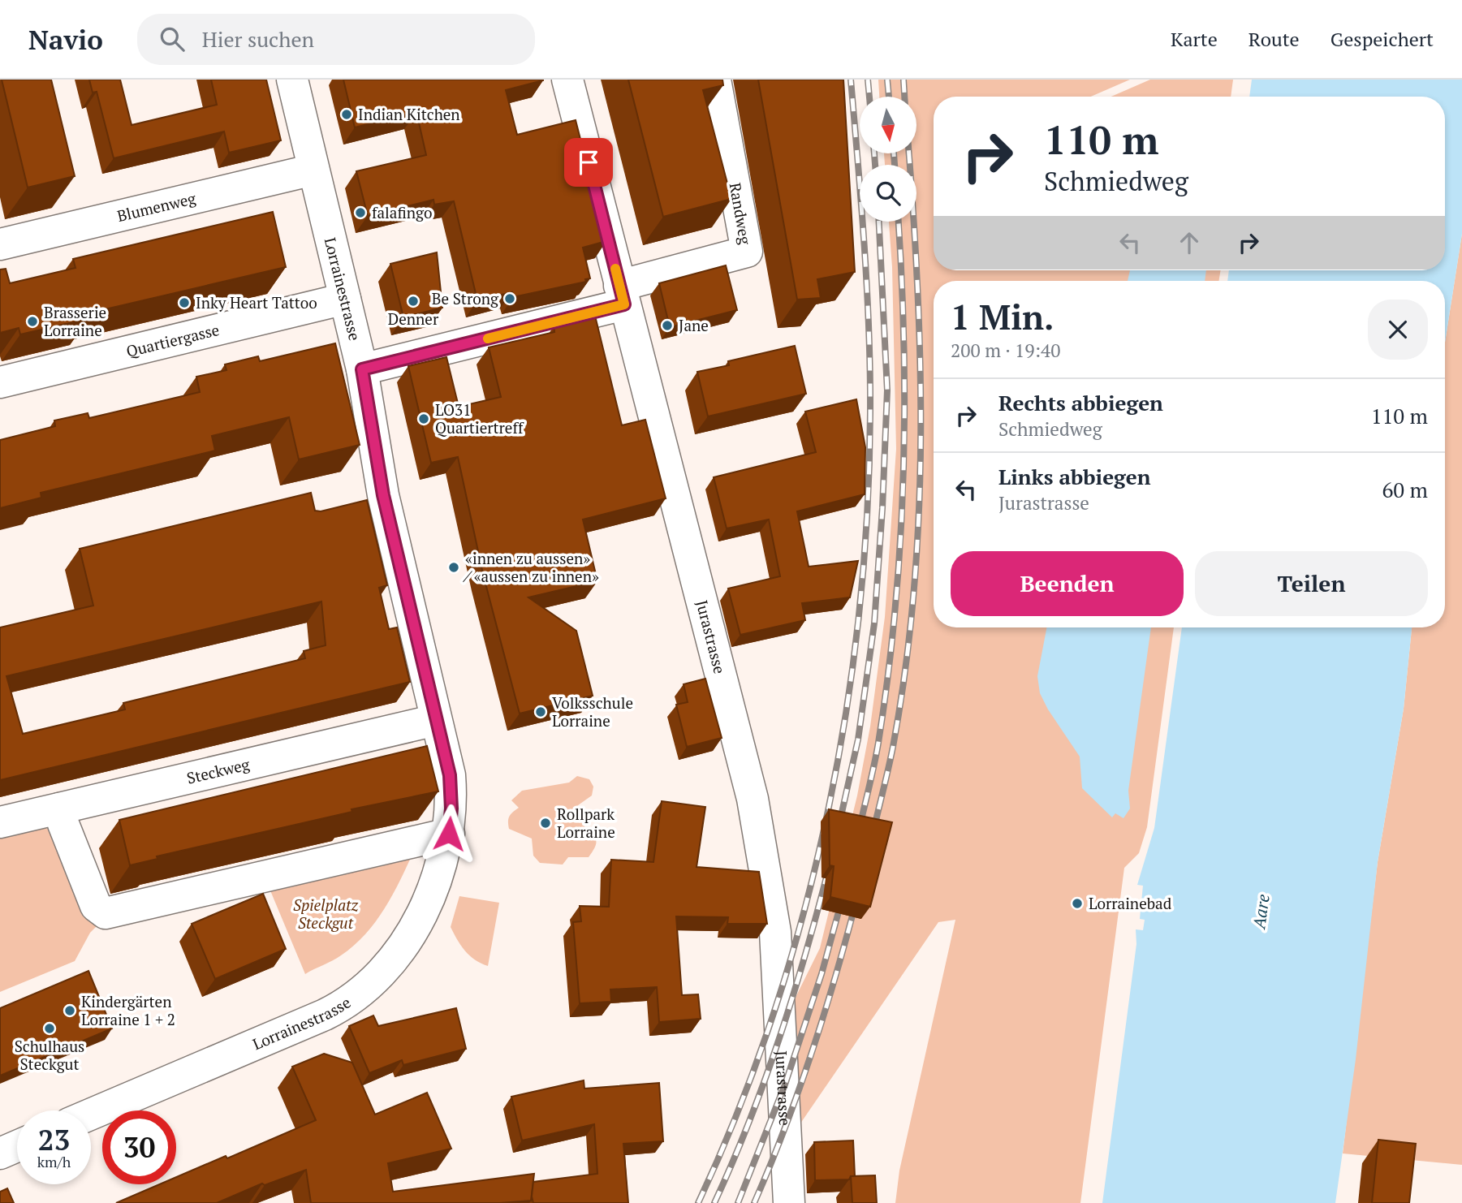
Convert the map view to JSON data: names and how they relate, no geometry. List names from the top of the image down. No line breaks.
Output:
{"streets":{"street":["Blumenweg","Randweg","Lorrainestrasse","Quartiergasse","Jurastrasse","Steckweg"]},"crossings":[["Blumenweg","Lorrainestrasse"],["Randweg","Jurastrasse"],["Lorrainestrasse","Quartiergasse"],["Lorrainestrasse","Steckweg"]],"water":["Aare"],"parks":["Spielplatz Steckgut"],"places":["Indian Kitchen","falafingo","Be Strong","Denner","Inky Heart Tattoo","Brasserie Lorraine","Jane","LO31 Quartiertreff","«innen zu aussen» ⁄ «aussen zu innen»","Volksschule Lorraine","Rollpark Lorraine","Lorrainebad","Kindergärten Lorraine 1 + 2","Schulhaus Steckgut"],"north":"bottom","page":{"header":"Navio","search":"Hier suchen","nav":["Karte","Route","Gespeichert"],"turn":["110 m","Schmiedweg"],"heading":["1 Min.","200 m · 19:40"],"list":[{"name":"Rechts abbiegen","note":"Schmiedweg","value":"110 m"},{"name":"Links abbiegen","note":"Jurastrasse","value":"60 m"}],"buttons":["Beenden","Teilen"],"speed":"23 km/h","limit":"30"}}
